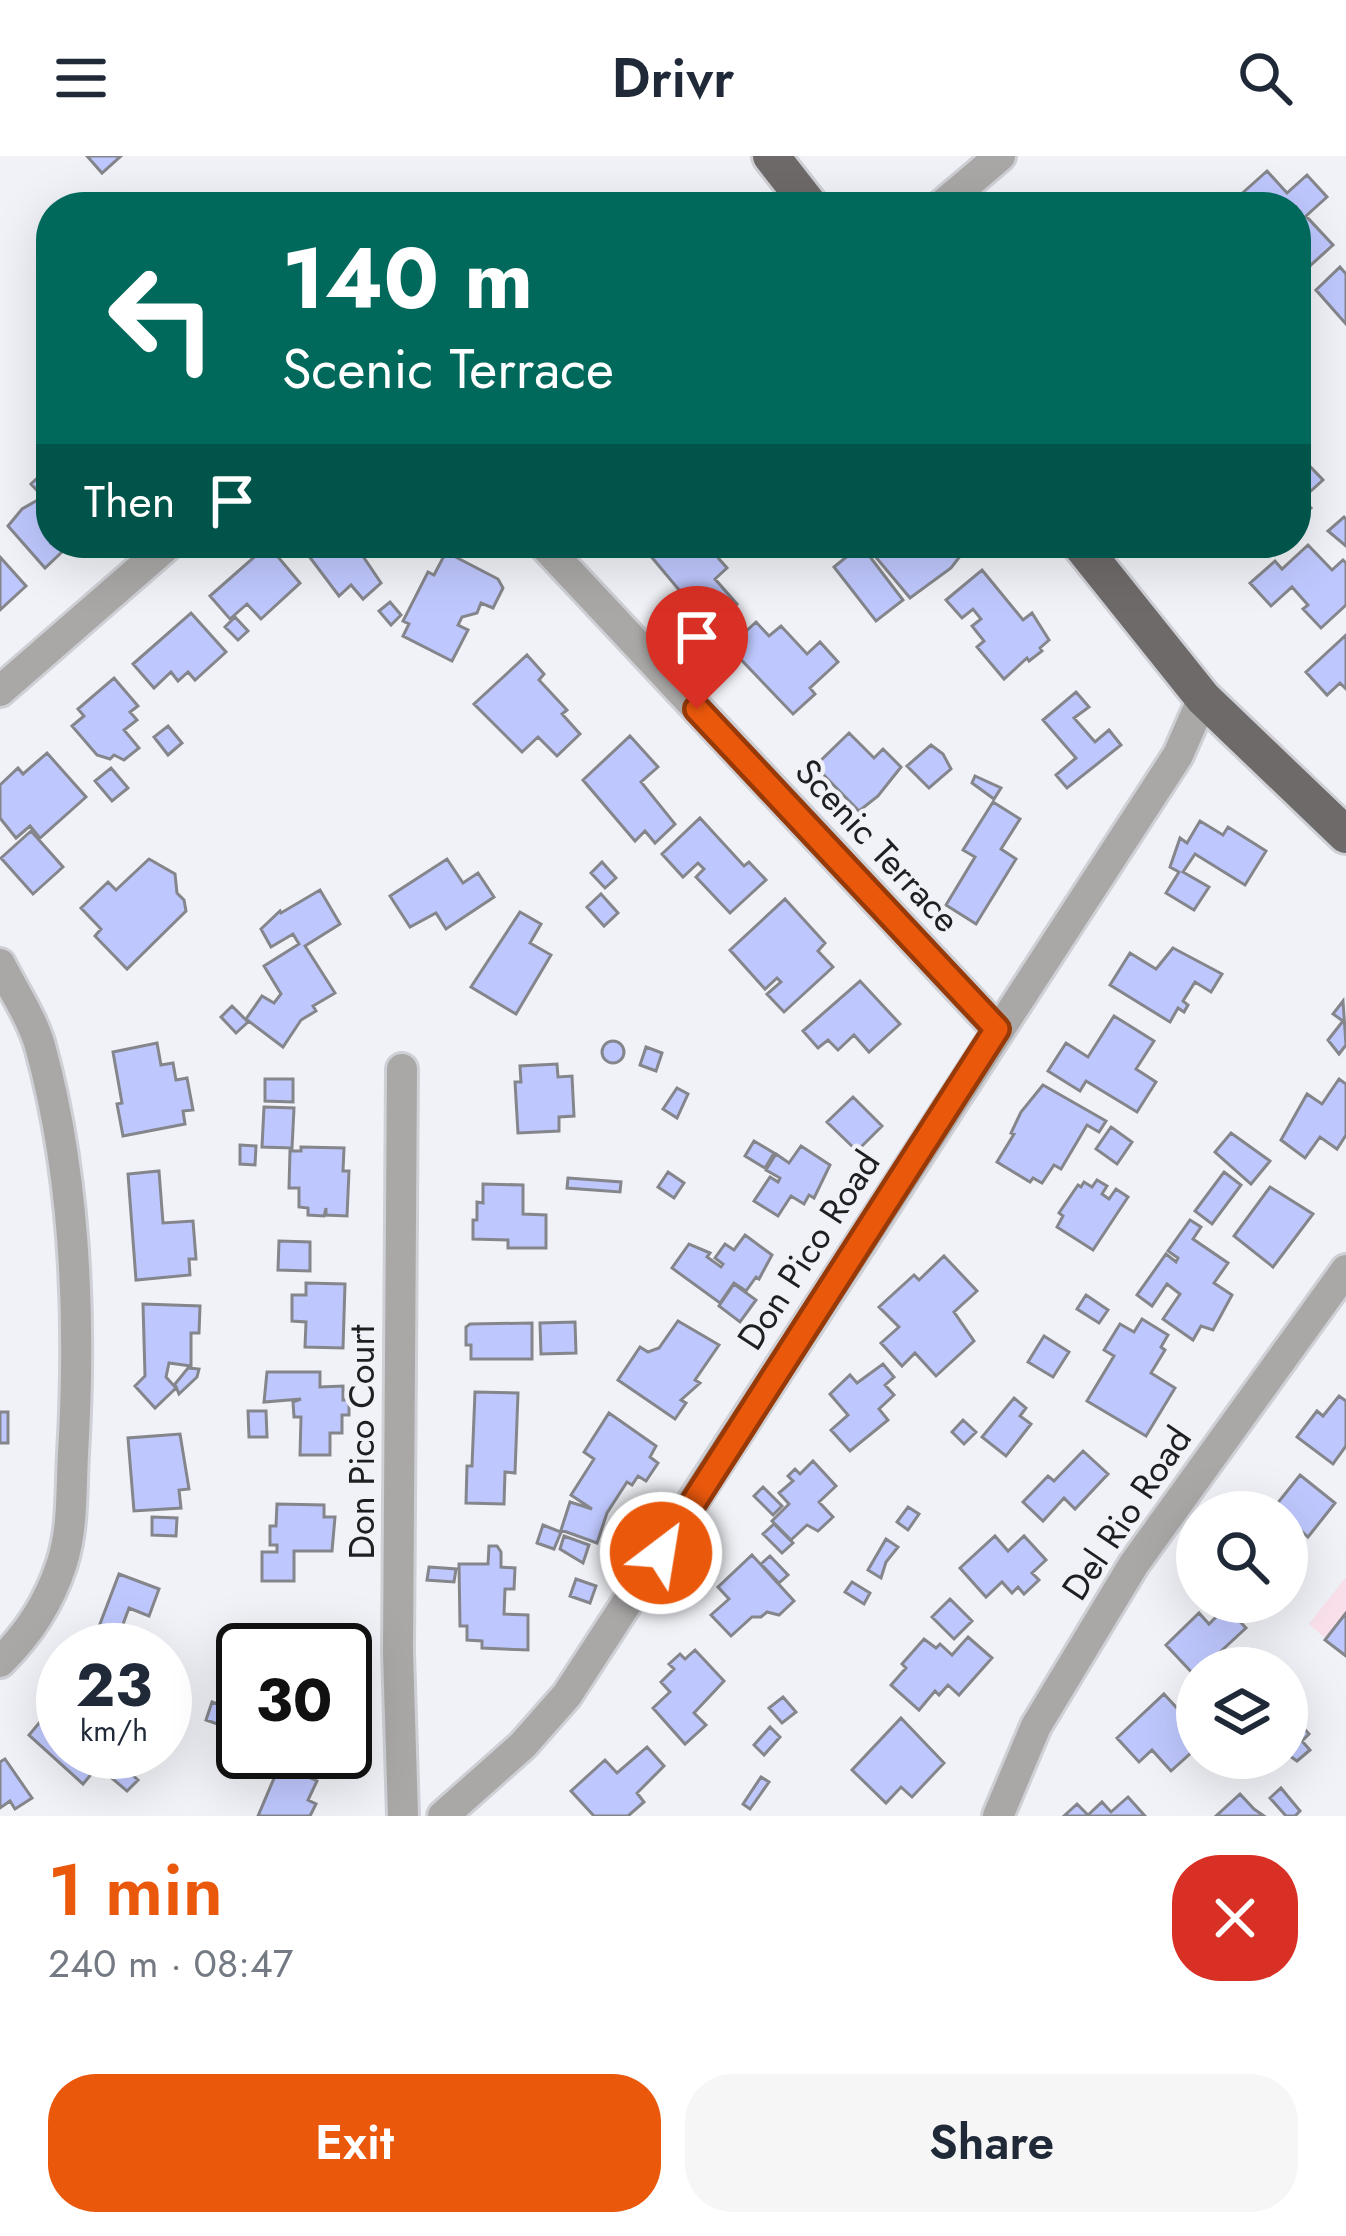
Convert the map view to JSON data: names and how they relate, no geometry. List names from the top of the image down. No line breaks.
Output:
{"streets":{"street":["Scenic Terrace","Don Pico Road","Don Pico Court","Del Rio Road"]},"crossings":[["Scenic Terrace","Don Pico Road"]],"page":{"header":"Drivr","turn":["140 m","Scenic Terrace"],"then":"Then","speed":"23 km/h","limit":"30","heading":["1 min","240 m · 08:47"],"buttons":["Exit","Share"]}}
